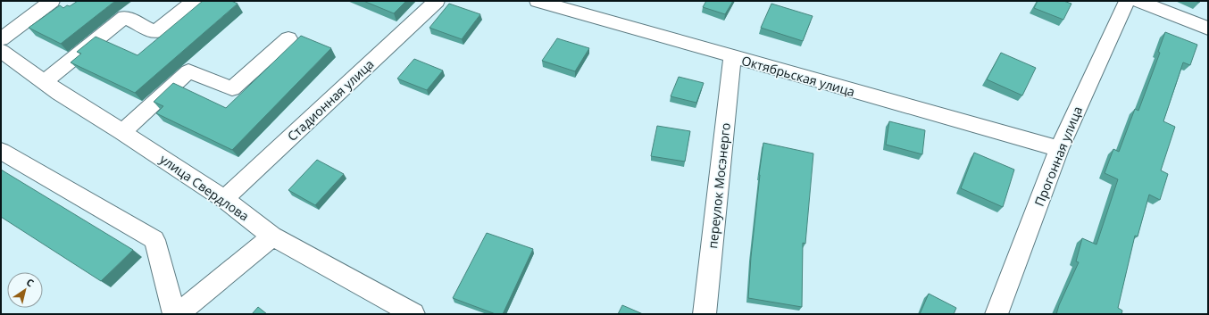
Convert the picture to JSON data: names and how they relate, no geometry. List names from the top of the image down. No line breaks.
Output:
{"streets":{"street":["Октябрьская улица","Стадионная улица","Прогонная улица","переулок Мосэнерго","улица Свердлова"]},"crossings":[["Октябрьская улица","Прогонная улица"],["Октябрьская улица","переулок Мосэнерго"],["Стадионная улица","улица Свердлова"]],"north":"top right"}
